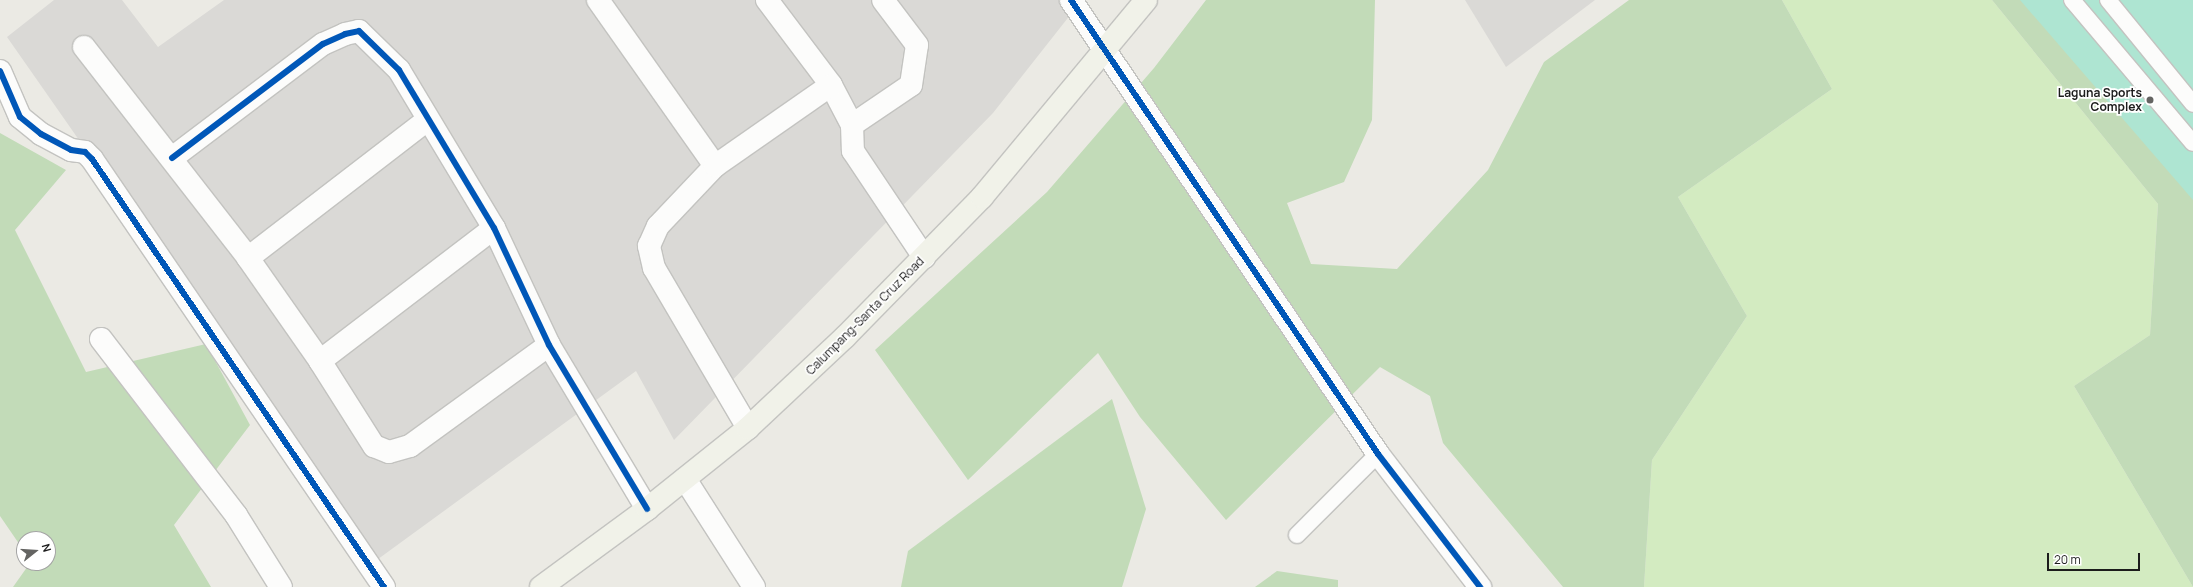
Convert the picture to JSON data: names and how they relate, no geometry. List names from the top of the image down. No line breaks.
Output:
{"streets":{"main road":["Calumpang-Santa Cruz Road"]},"places":["Laguna Sports Complex"],"scale_bar":"20 m","north":"right"}
